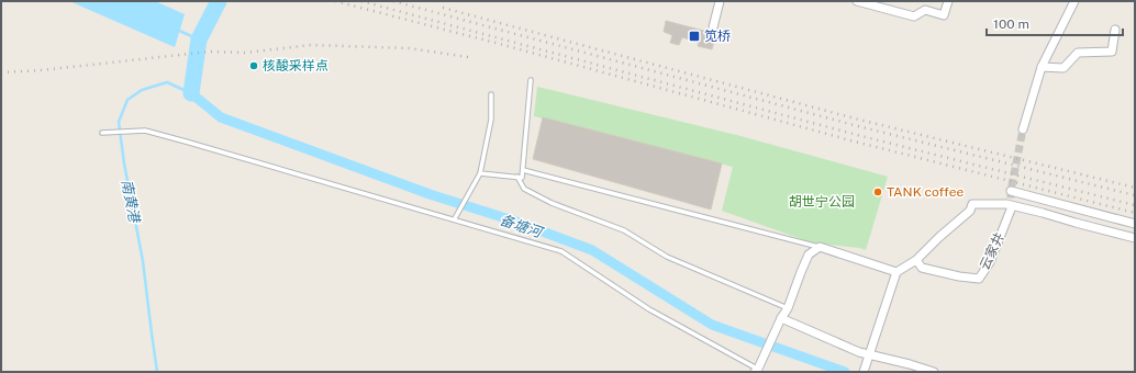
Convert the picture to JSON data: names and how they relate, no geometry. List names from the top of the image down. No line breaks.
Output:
{"streets":{"street":["云家井"]},"water":["南黄港","备塘河"],"parks":["胡世宁公园"],"places":{"transit":["笕桥"],"other":["核酸采样点","TANK coffee"]},"scale_bar":"100 m"}
